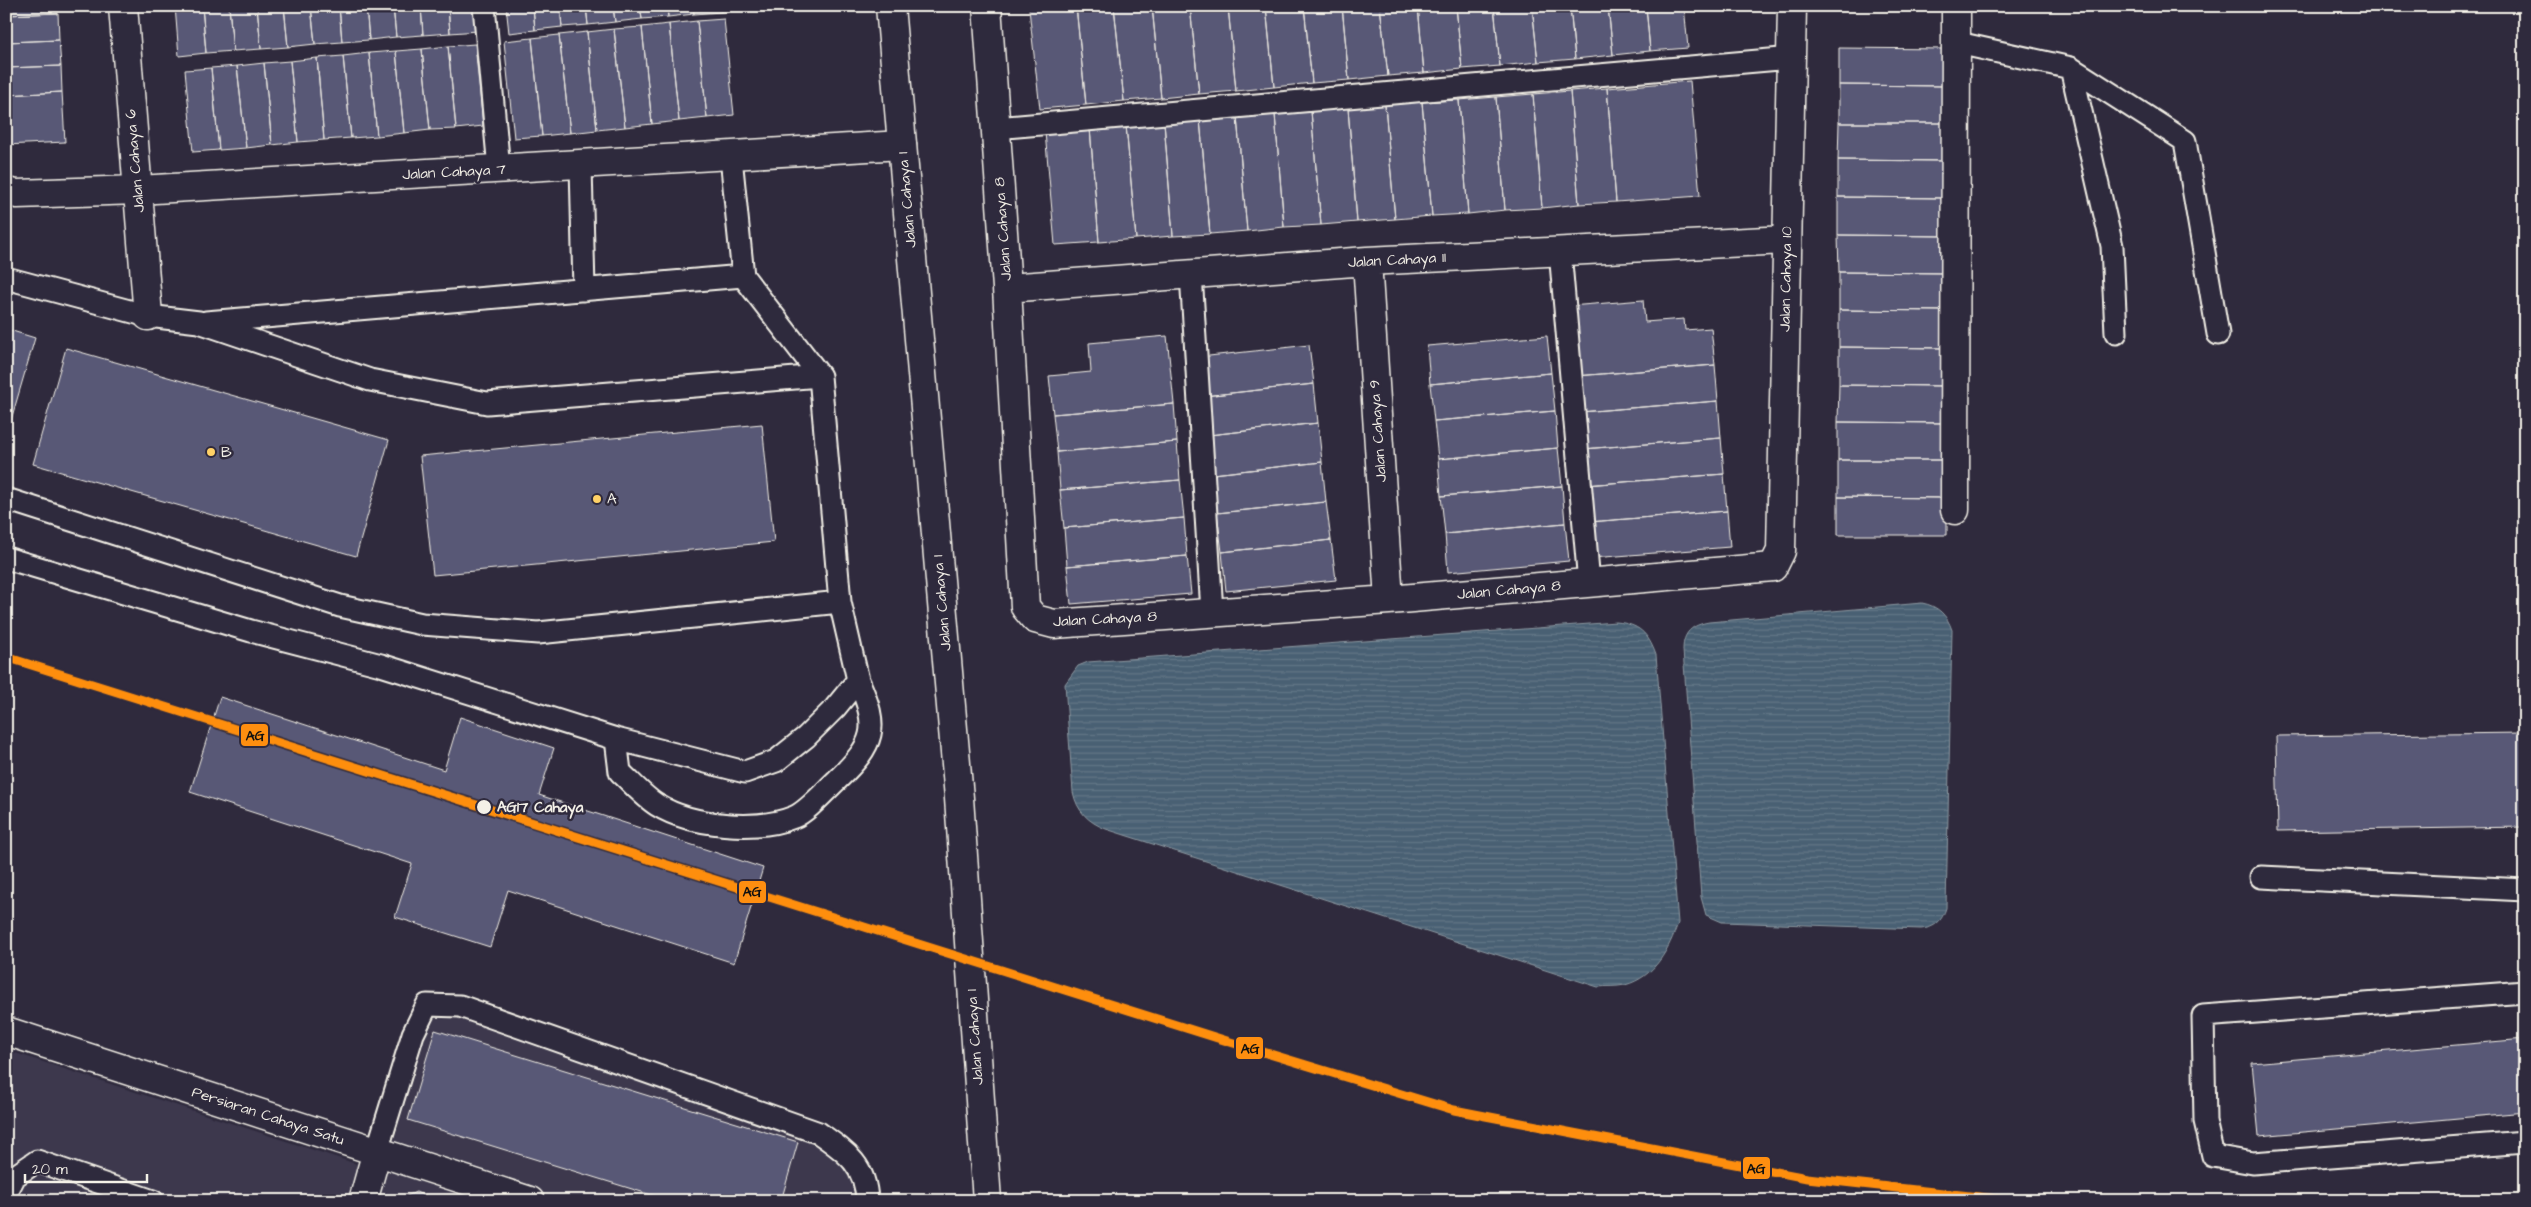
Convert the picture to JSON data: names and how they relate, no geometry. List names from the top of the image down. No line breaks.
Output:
{"streets":{"street":["Jalan Cahaya 6","Jalan Cahaya 7","Jalan Cahaya 1","Jalan Cahaya 8","Jalan Cahaya 11","Jalan Cahaya 10","Jalan Cahaya 9","Persiaran Cahaya Satu"]},"crossings":[["Jalan Cahaya 6","Jalan Cahaya 7"],["Jalan Cahaya 7","Jalan Cahaya 1"],["Jalan Cahaya 8","Jalan Cahaya 11"],["Jalan Cahaya 8","Jalan Cahaya 10"],["Jalan Cahaya 8","Jalan Cahaya 9"],["Jalan Cahaya 11","Jalan Cahaya 10"],["Jalan Cahaya 11","Jalan Cahaya 9"]],"places":["B","A","AG17 Cahaya"],"lines":["transit line AG"],"scale_bar":"20 m"}
